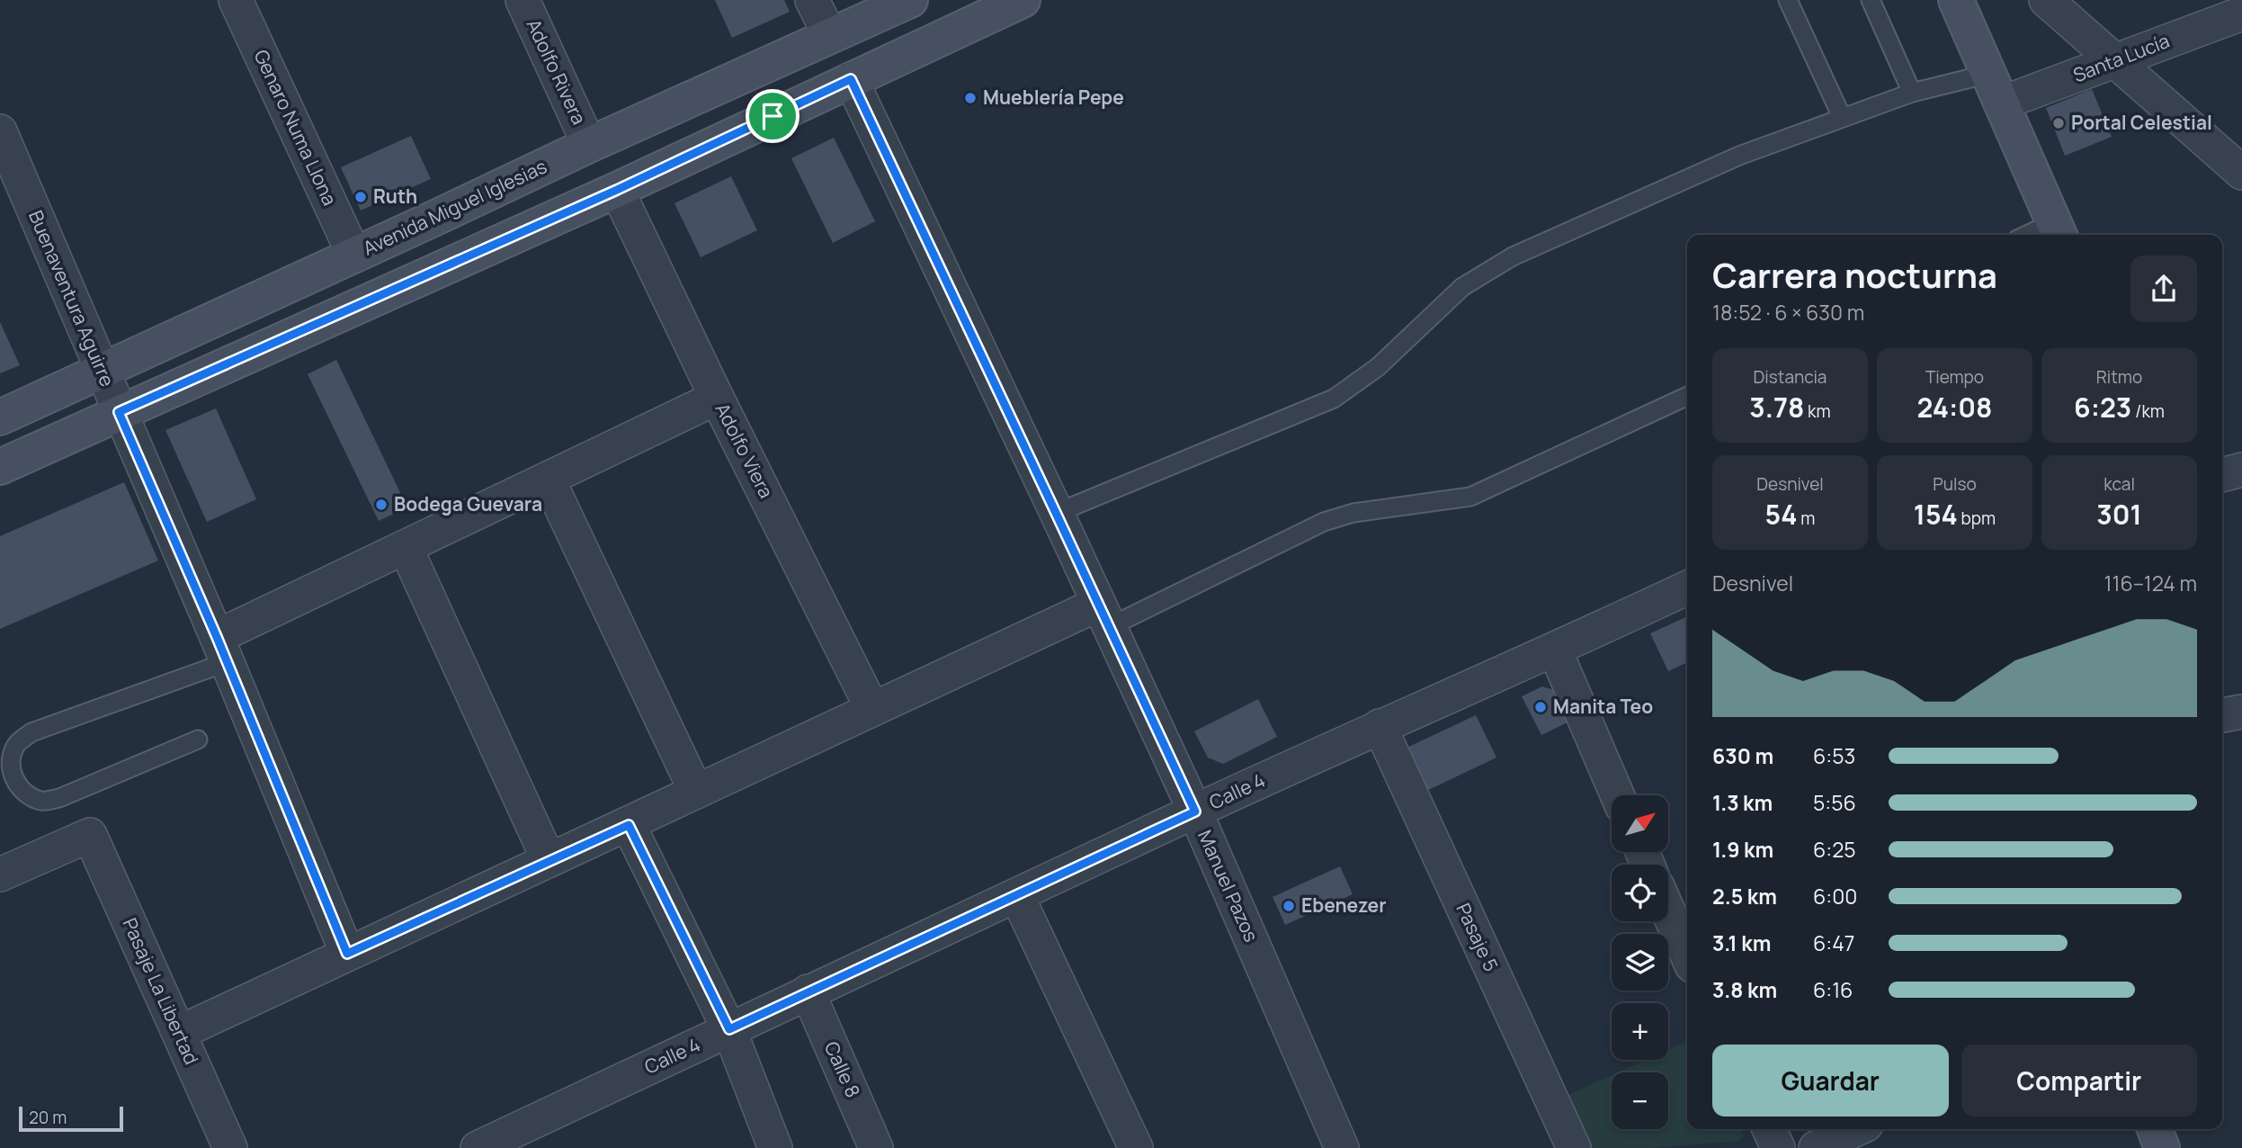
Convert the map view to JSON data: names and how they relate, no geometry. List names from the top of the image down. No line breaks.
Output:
{"streets":{"main road":["Avenida Miguel Iglesias"],"street":["Santa Lucía","Adolfo Rivera","Genaro Numa Llona","Buenaventura Aguirre","Adolfo Viera","Calle 4","Manuel Pazos","Pasaje 5","Pasaje La Libertad","Calle 8"]},"crossings":[["Adolfo Rivera","Avenida Miguel Iglesias"],["Genaro Numa Llona","Avenida Miguel Iglesias"],["Avenida Miguel Iglesias","Buenaventura Aguirre"],["Calle 4","Manuel Pazos"],["Calle 4","Pasaje 5"],["Calle 4","Calle 8"]],"places":["Mueblería Pepe","Portal Celestial","Ruth","Bodega Guevara","Manita Teo","Ebenezer"],"scale_bar":"20 m","north":"top right","page":{"heading":["Carrera nocturna","18:52 · 6 × 630 m"],"stats":[["Distancia","3.78 km"],["Tiempo","24:08"],["Ritmo","6:23 /km"],["Desnivel","54 m"],["Pulso","154 bpm"],["kcal","301"]],"chart":["Desnivel","116–124 m"],"list":[{"name":"630 m","note":"6:53"},{"name":"1.3 km","note":"5:56"},{"name":"1.9 km","note":"6:25"},{"name":"2.5 km","note":"6:00"},{"name":"3.1 km","note":"6:47"},{"name":"3.8 km","note":"6:16"}],"map_buttons":["+","−"],"buttons":["Guardar","Compartir"],"scale":"20 m"}}
